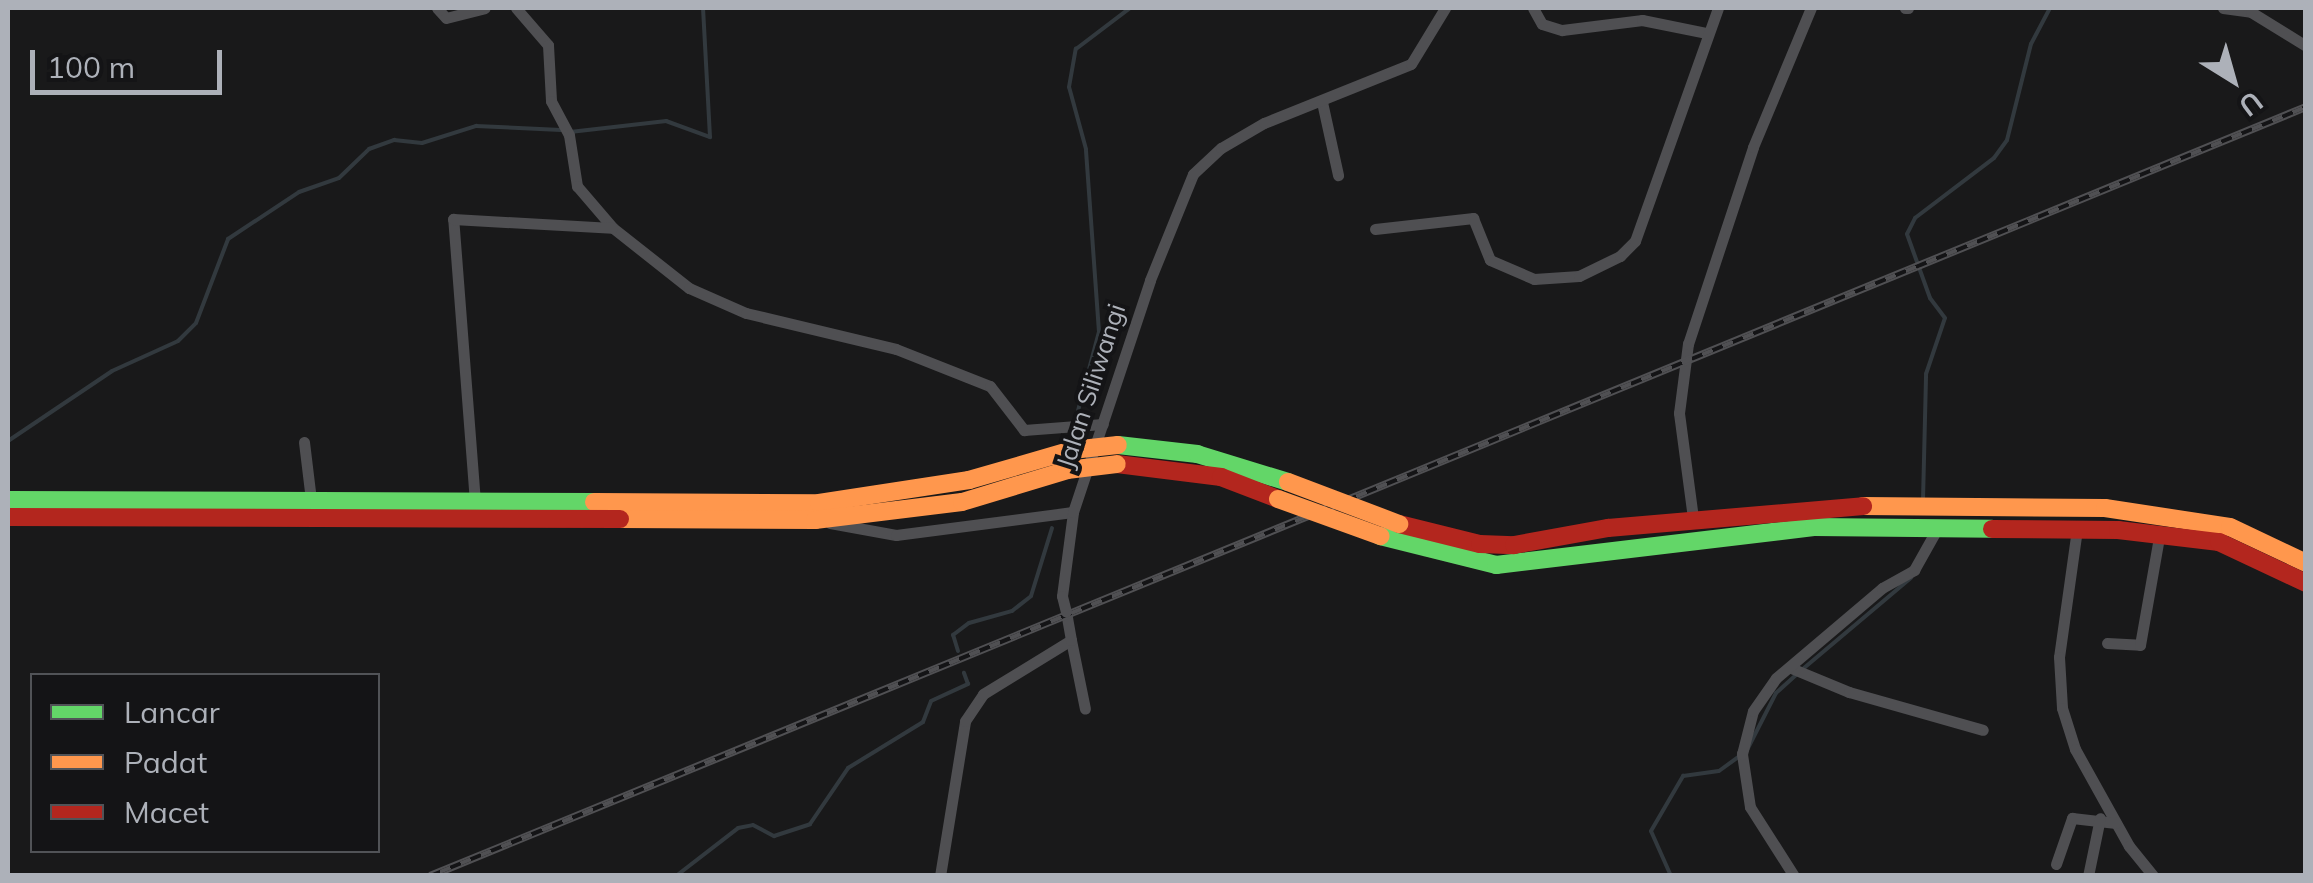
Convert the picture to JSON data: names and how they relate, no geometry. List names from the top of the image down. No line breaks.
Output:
{"streets":{"street":["Jalan Siliwangi"]},"legend":["Lancar","Padat","Macet"],"scale_bar":"100 m","north":"bottom right"}
